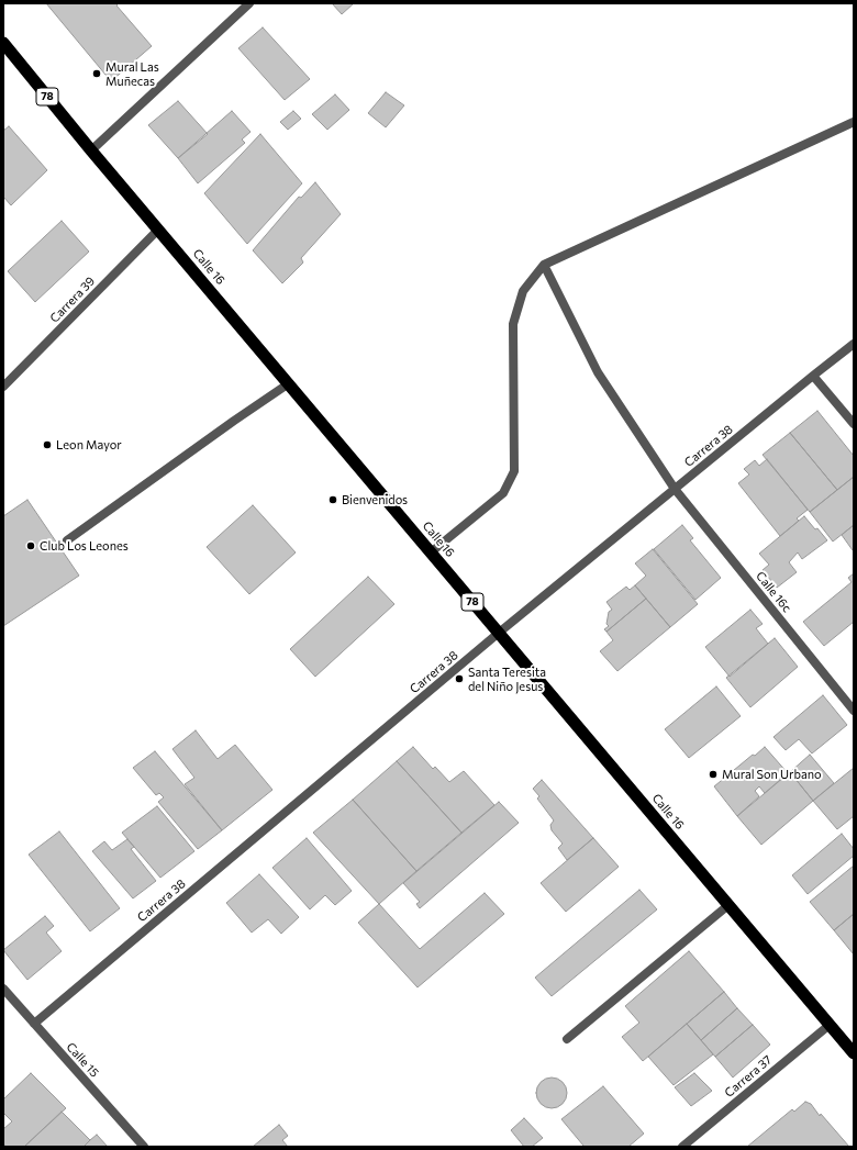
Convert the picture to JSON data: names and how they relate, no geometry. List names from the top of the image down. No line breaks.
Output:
{"streets":{"highway":["78","Calle 16"],"street":["Carrera 39","Carrera 38","Calle 16c","Calle 15","Carrera 37"]},"crossings":[["Calle 16","Carrera 39"],["Calle 16","Carrera 38"],["Calle 16","Carrera 37"],["Carrera 38","Calle 16c"],["Carrera 38","Calle 15"]],"places":["Mural Las Muñecas","Leon Mayor","Bienvenidos","Club Los Leones","Santa Teresita del Niño Jesus","Mural Son Urbano"]}
